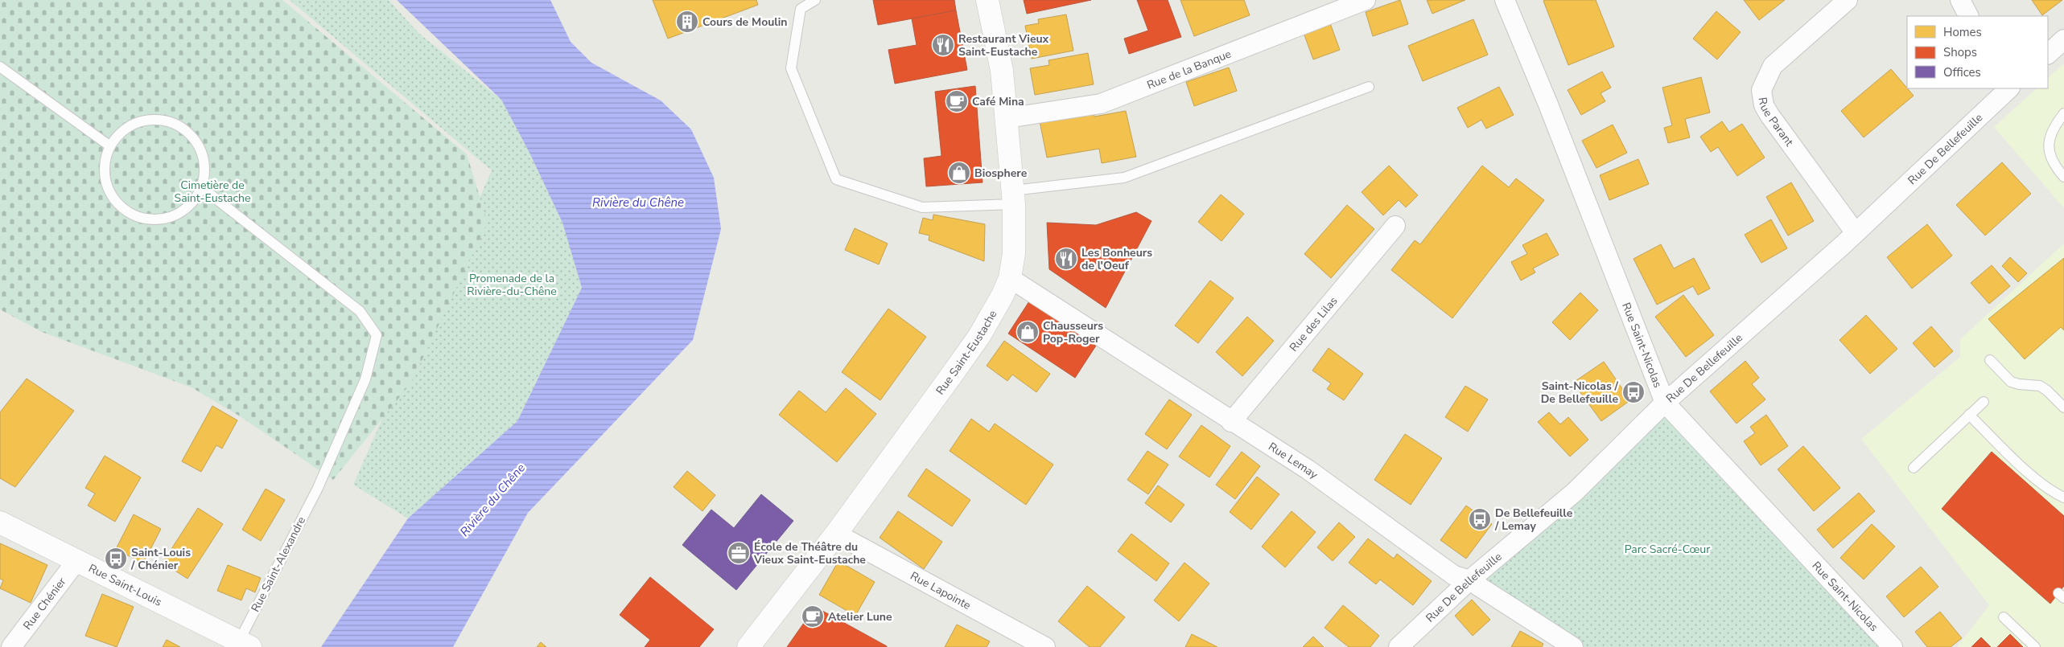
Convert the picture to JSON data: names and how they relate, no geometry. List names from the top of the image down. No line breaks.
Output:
{"streets":{"street":["Rue de la Banque","Rue Parant","Rue De Bellefeuille","Rue des Lilas","Rue Saint-Nicolas","Rue Saint-Eustache","Rue Lemay","Rue Saint-Louis","Rue Lapointe","Rue Chénier"],"lane":["Rue Saint-Alexandre"]},"crossings":[["Rue de la Banque","Rue Saint-Eustache"],["Rue Parant","Rue De Bellefeuille"],["Rue De Bellefeuille","Rue Saint-Nicolas"],["Rue De Bellefeuille","Rue Lemay"],["Rue des Lilas","Rue Lemay"],["Rue Saint-Eustache","Rue Lemay"],["Rue Saint-Eustache","Rue Lapointe"],["Rue Saint-Alexandre","Rue Saint-Louis"],["Rue Saint-Louis","Rue Chénier"]],"water":["Rivière du Chêne"],"parks":["Cimetière de Saint-Eustache","Promenade de la Rivière-du-Chêne","Parc Sacré-Cœur"],"places":{"building":["Cours de Moulin"],"restaurant":["Restaurant Vieux Saint-Eustache","Les Bonheurs de l'Oeuf"],"cafe":["Café Mina","Atelier Lune"],"shop":["Biosphere","Chausseurs Pop-Roger"],"bus stop":["Saint-Nicolas / De Bellefeuille","De Bellefeuille / Lemay","Saint-Louis / Chénier"],"office":["École de Théâtre du Vieux Saint-Eustache"]},"legend":["Homes","Shops","Offices"]}
